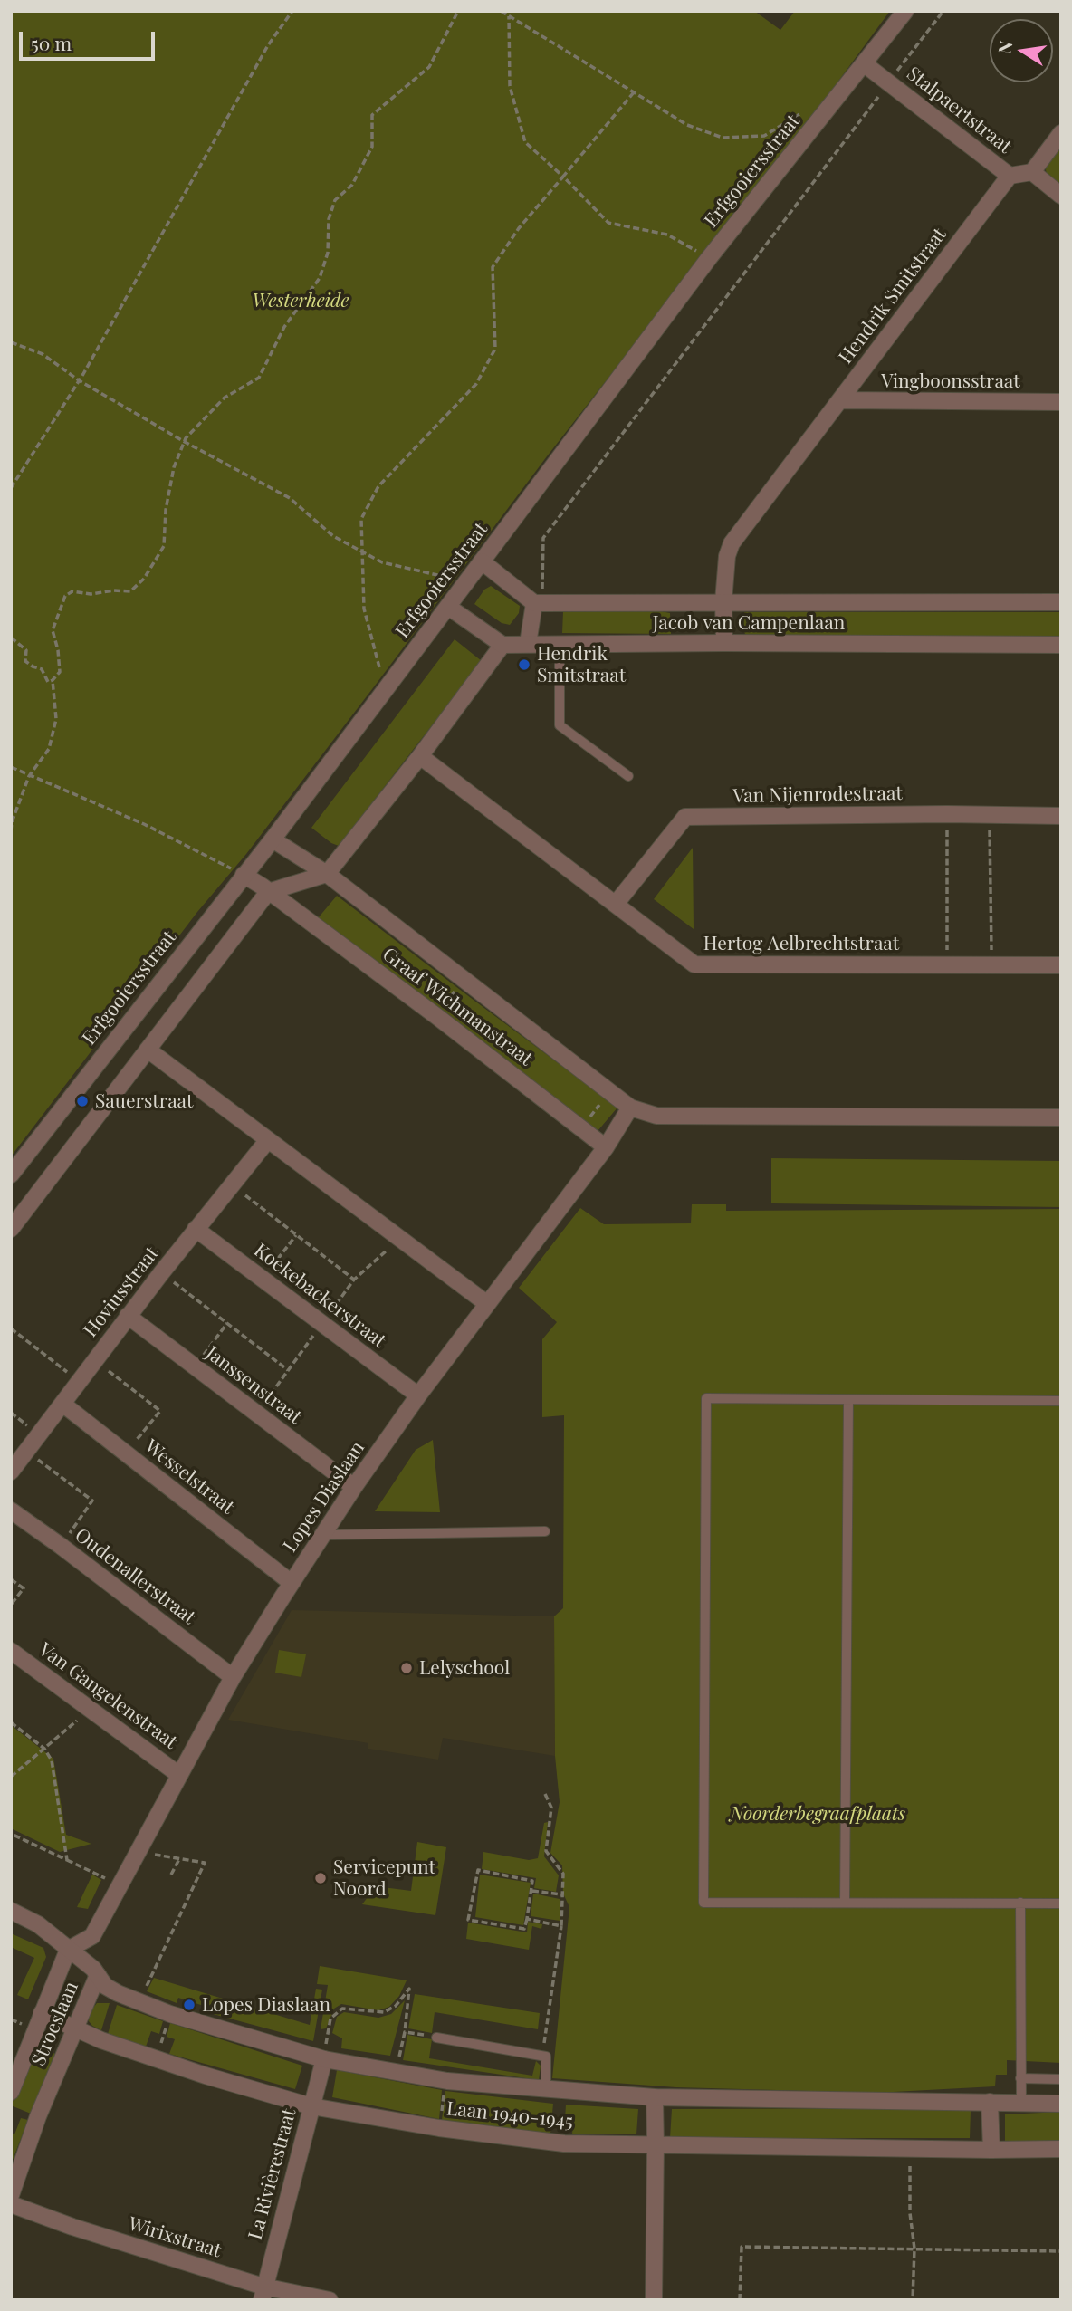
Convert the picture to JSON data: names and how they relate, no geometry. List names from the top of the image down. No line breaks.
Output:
{"streets":{"street":["Stalpaertstraat","Erfgooiersstraat","Hendrik Smitstraat","Vingboonsstraat","Jacob van Campenlaan","Van Nijenrodestraat","Hertog Aelbrechtstraat","Graaf Wichmanstraat","Hoviusstraat","Koekebackerstraat","Janssenstraat","Wesselstraat","Lopes Diaslaan","Oudenallerstraat","Van Gangelenstraat","Stroeslaan","Laan 1940-1945","La Rivièrestraat","Wirixstraat"]},"crossings":[["Stalpaertstraat","Erfgooiersstraat"],["Stalpaertstraat","Hendrik Smitstraat"],["Erfgooiersstraat","Graaf Wichmanstraat"],["Hendrik Smitstraat","Vingboonsstraat"],["Hendrik Smitstraat","Jacob van Campenlaan"],["Van Nijenrodestraat","Hertog Aelbrechtstraat"],["Graaf Wichmanstraat","Lopes Diaslaan"],["Hoviusstraat","Koekebackerstraat"],["Hoviusstraat","Janssenstraat"],["Hoviusstraat","Wesselstraat"],["Koekebackerstraat","Lopes Diaslaan"],["Janssenstraat","Lopes Diaslaan"],["Wesselstraat","Lopes Diaslaan"],["Lopes Diaslaan","Oudenallerstraat"],["Lopes Diaslaan","Van Gangelenstraat"],["Lopes Diaslaan","Stroeslaan"],["Lopes Diaslaan","Laan 1940-1945"],["Stroeslaan","Laan 1940-1945"],["Laan 1940-1945","La Rivièrestraat"],["La Rivièrestraat","Wirixstraat"]],"parks":["Westerheide","Noorderbegraafplaats"],"places":["Hendrik Smitstraat","Sauerstraat","Lelyschool","Servicepunt Noord","Lopes Diaslaan"],"scale_bar":"50 m","north":"left"}
